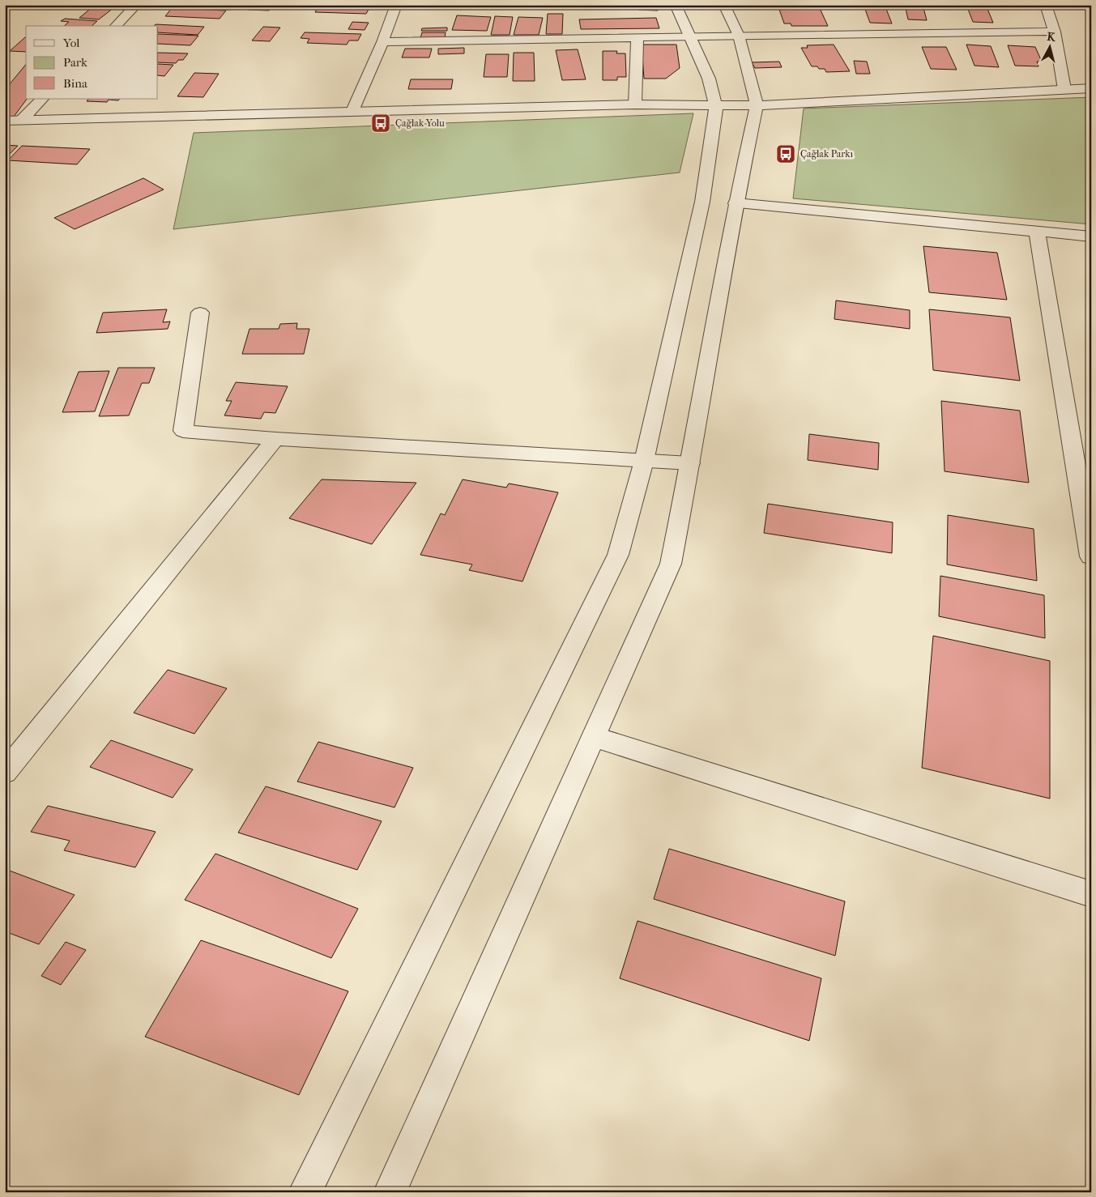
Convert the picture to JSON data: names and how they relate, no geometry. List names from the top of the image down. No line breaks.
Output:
{"places":{"bus stop":["Çağlak Yolu","Çağlak Parkı"]},"legend":["Yol","Park","Bina"],"north":"top"}
